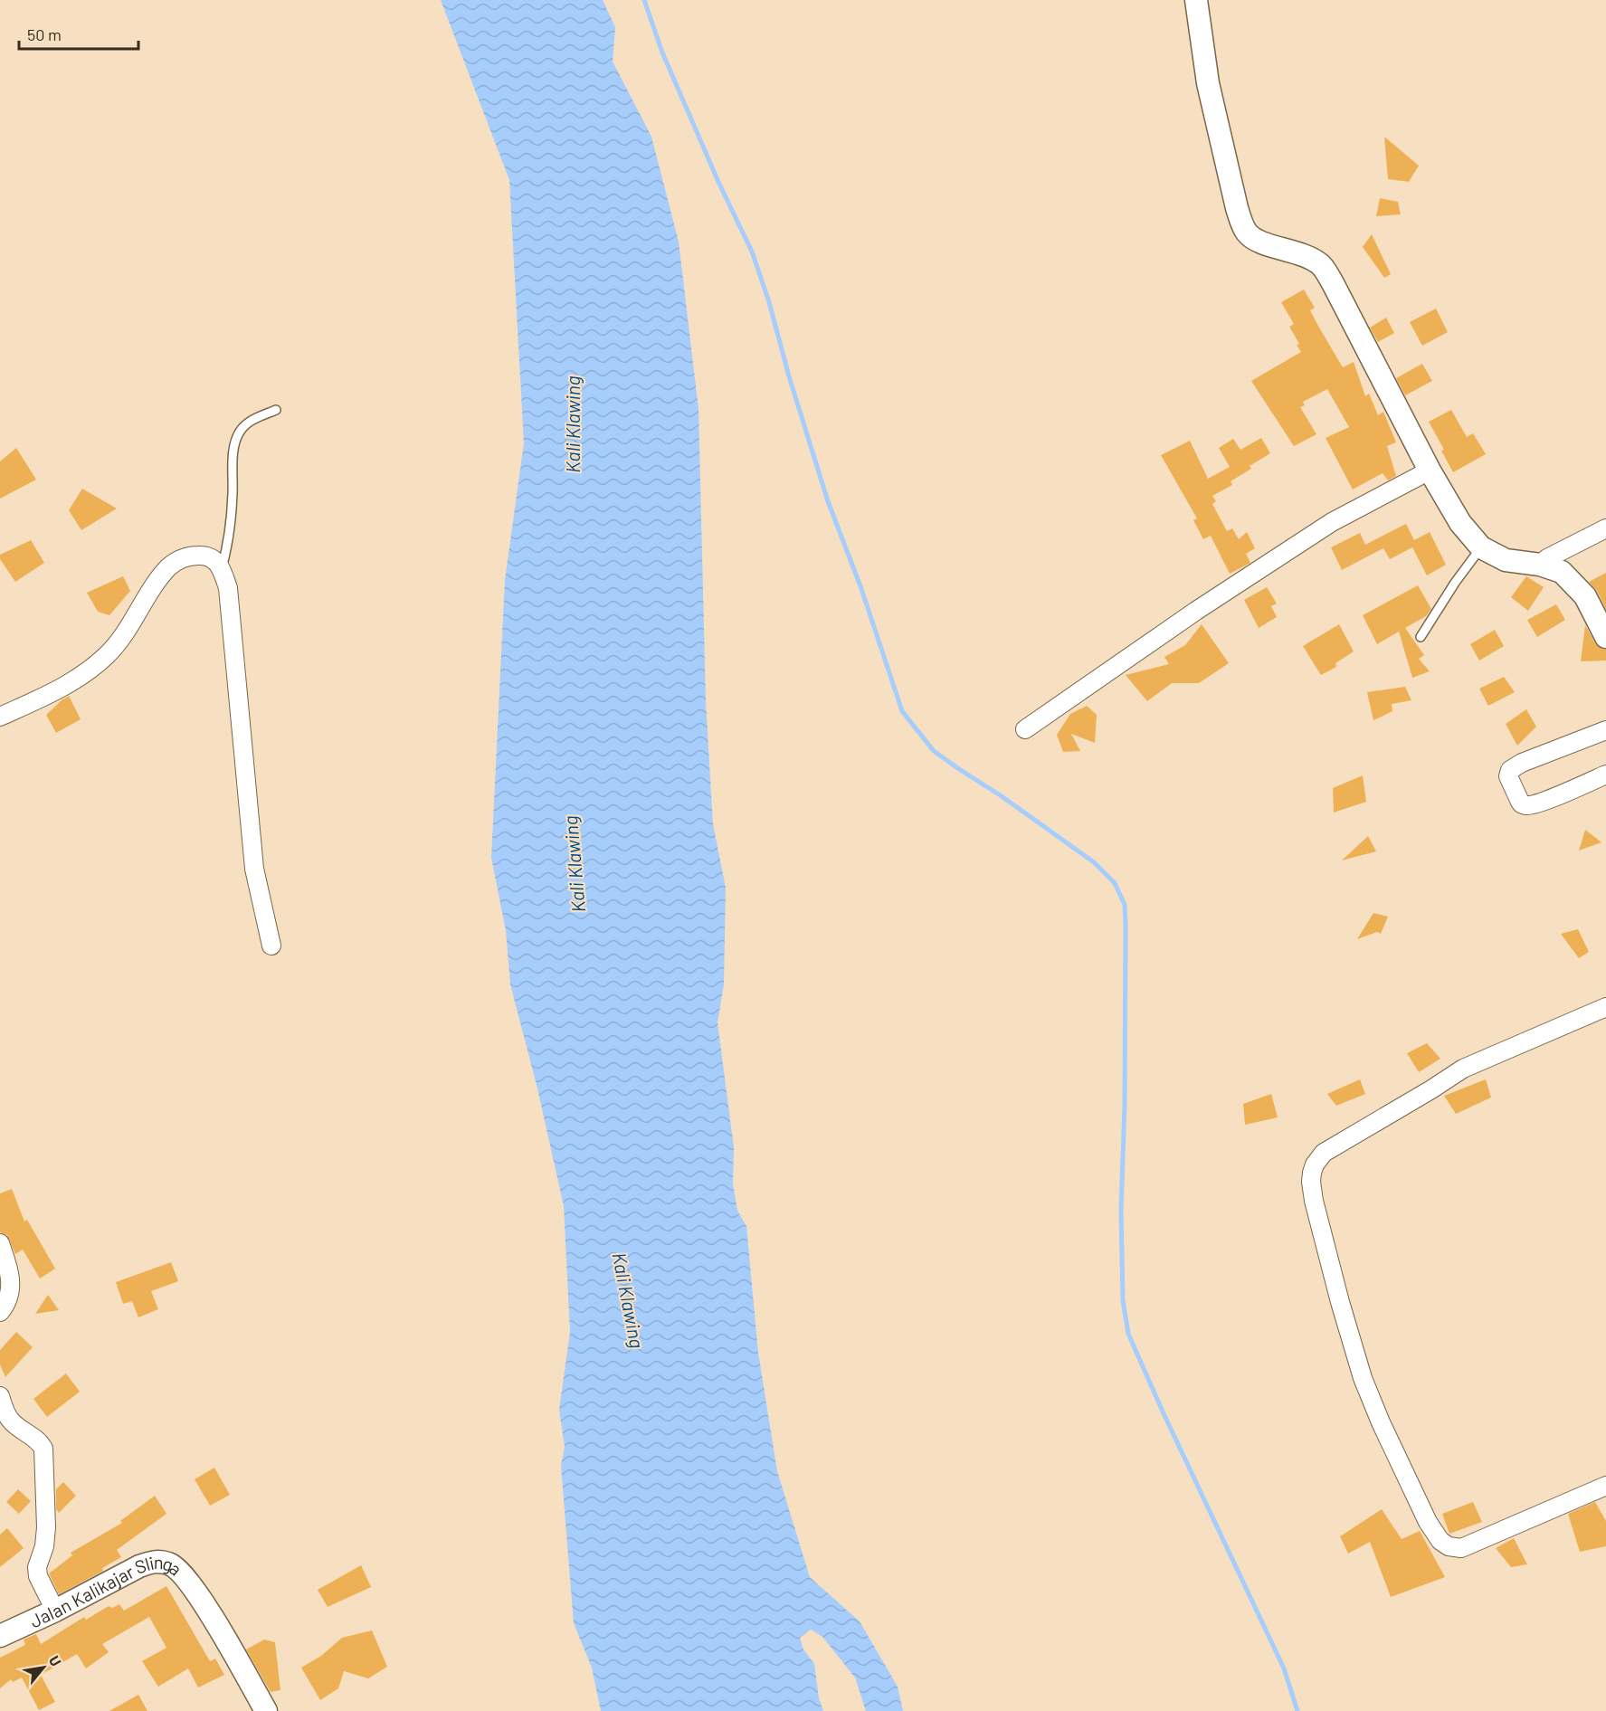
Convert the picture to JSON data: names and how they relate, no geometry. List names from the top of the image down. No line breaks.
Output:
{"streets":{"street":["Jalan Kalikajar Slinga"]},"water":["Kali Klawing"],"scale_bar":"50 m","north":"top right"}
